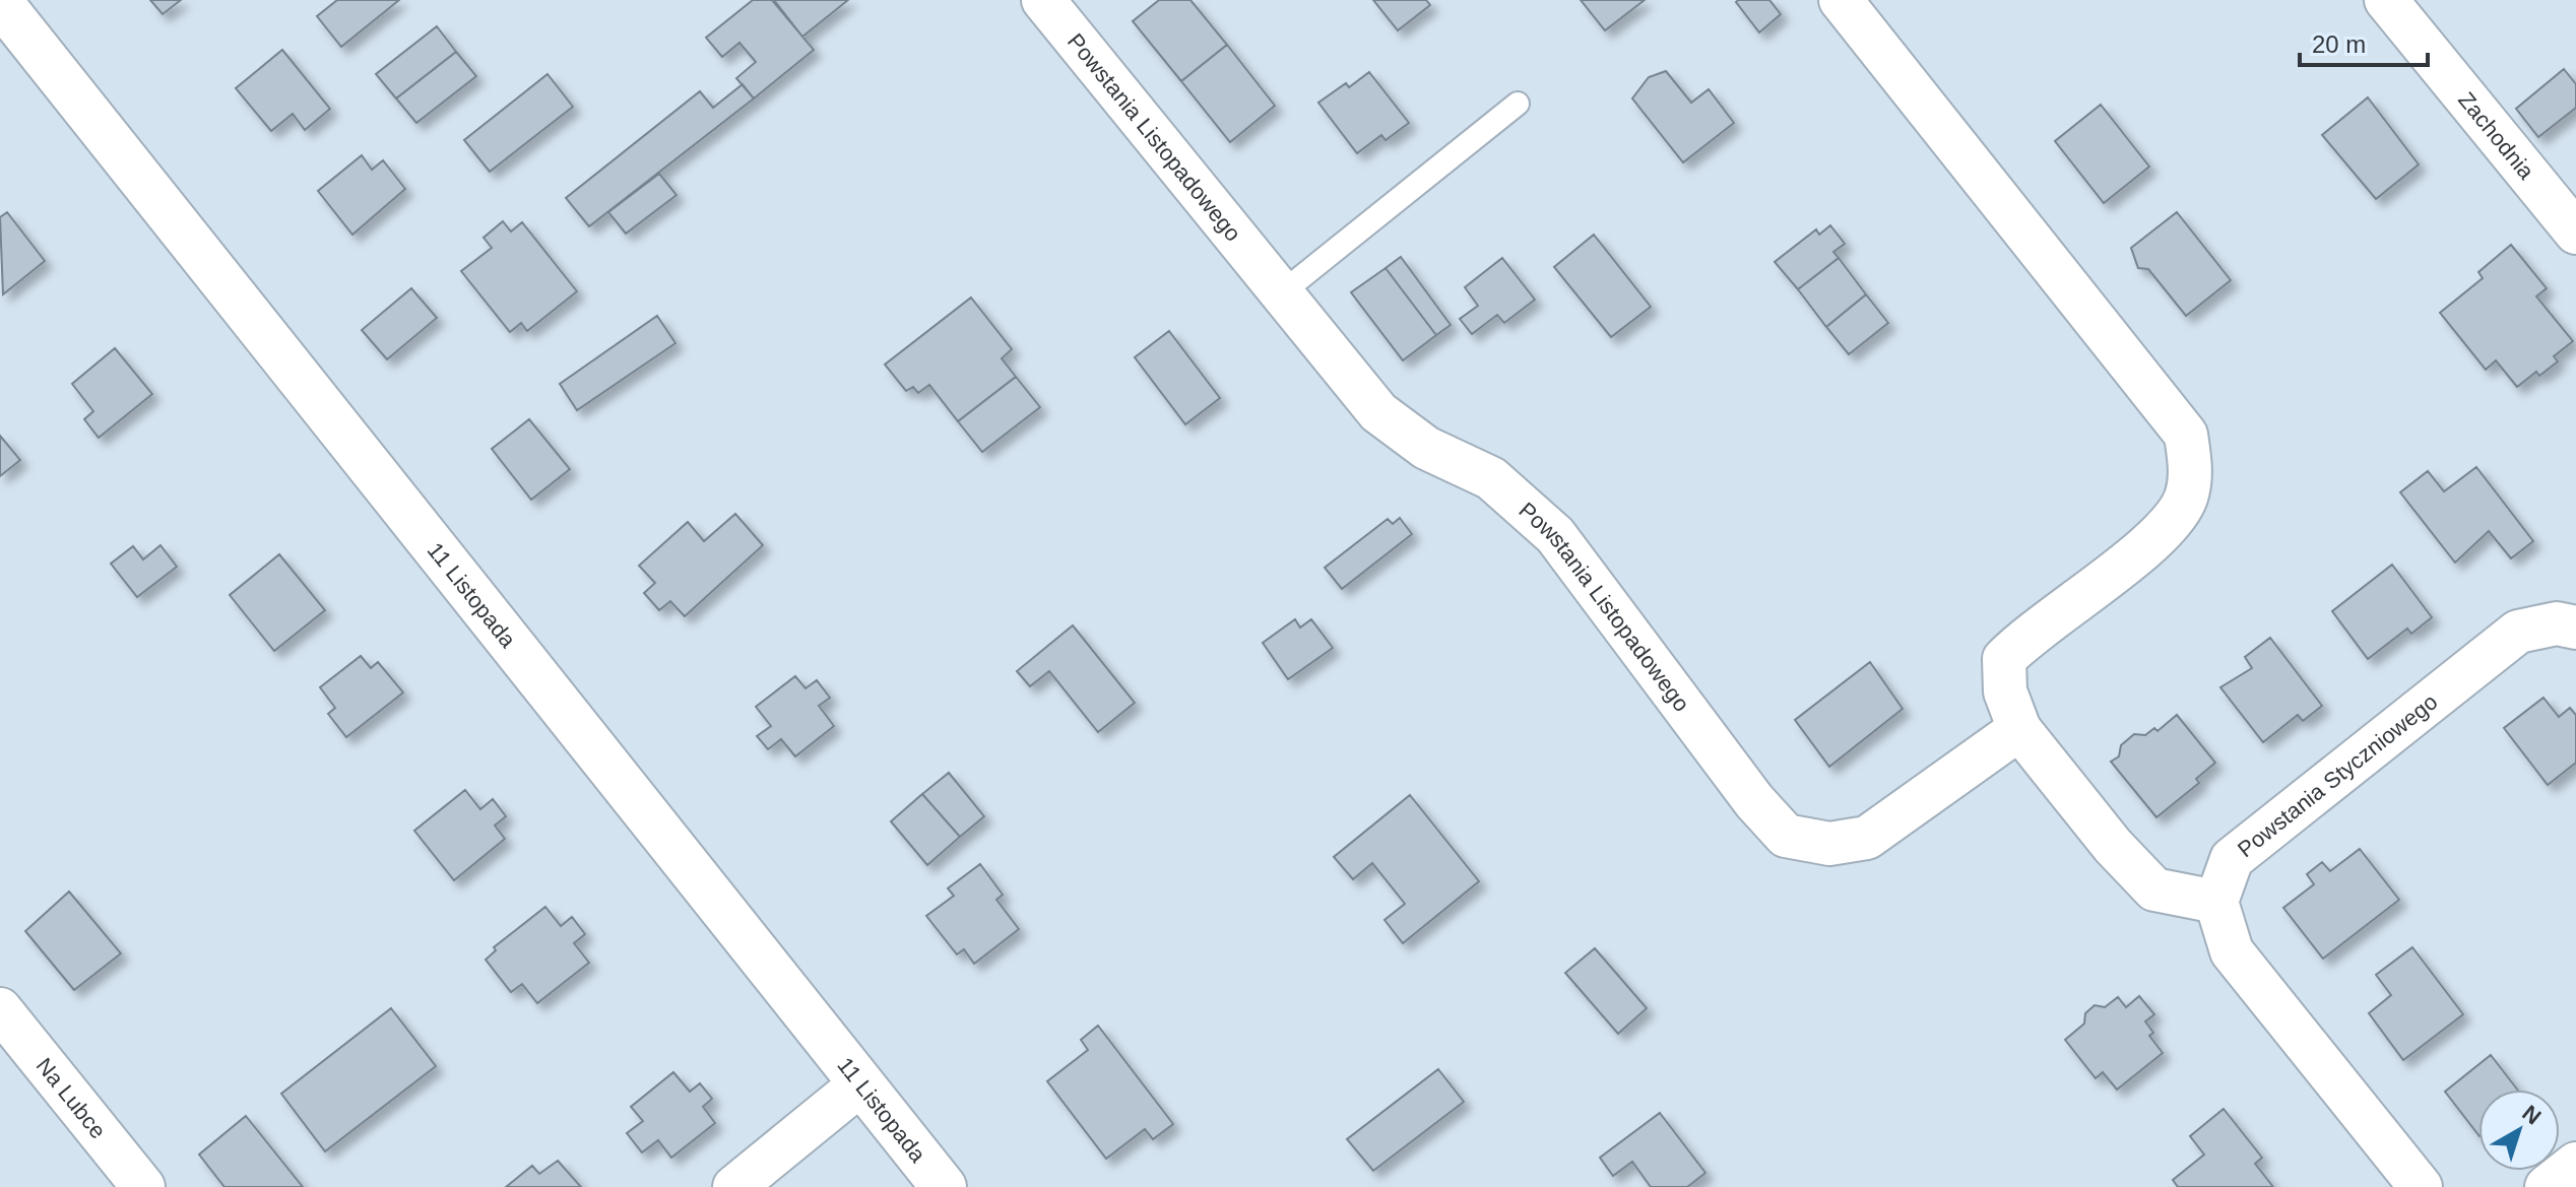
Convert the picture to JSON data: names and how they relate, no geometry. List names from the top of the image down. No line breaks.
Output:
{"streets":{"main road":["11 Listopada"],"street":["Zachodnia","Powstania Listopadowego","Powstania Styczniowego","Na Lubce"]},"scale_bar":"20 m","north":"top right"}
